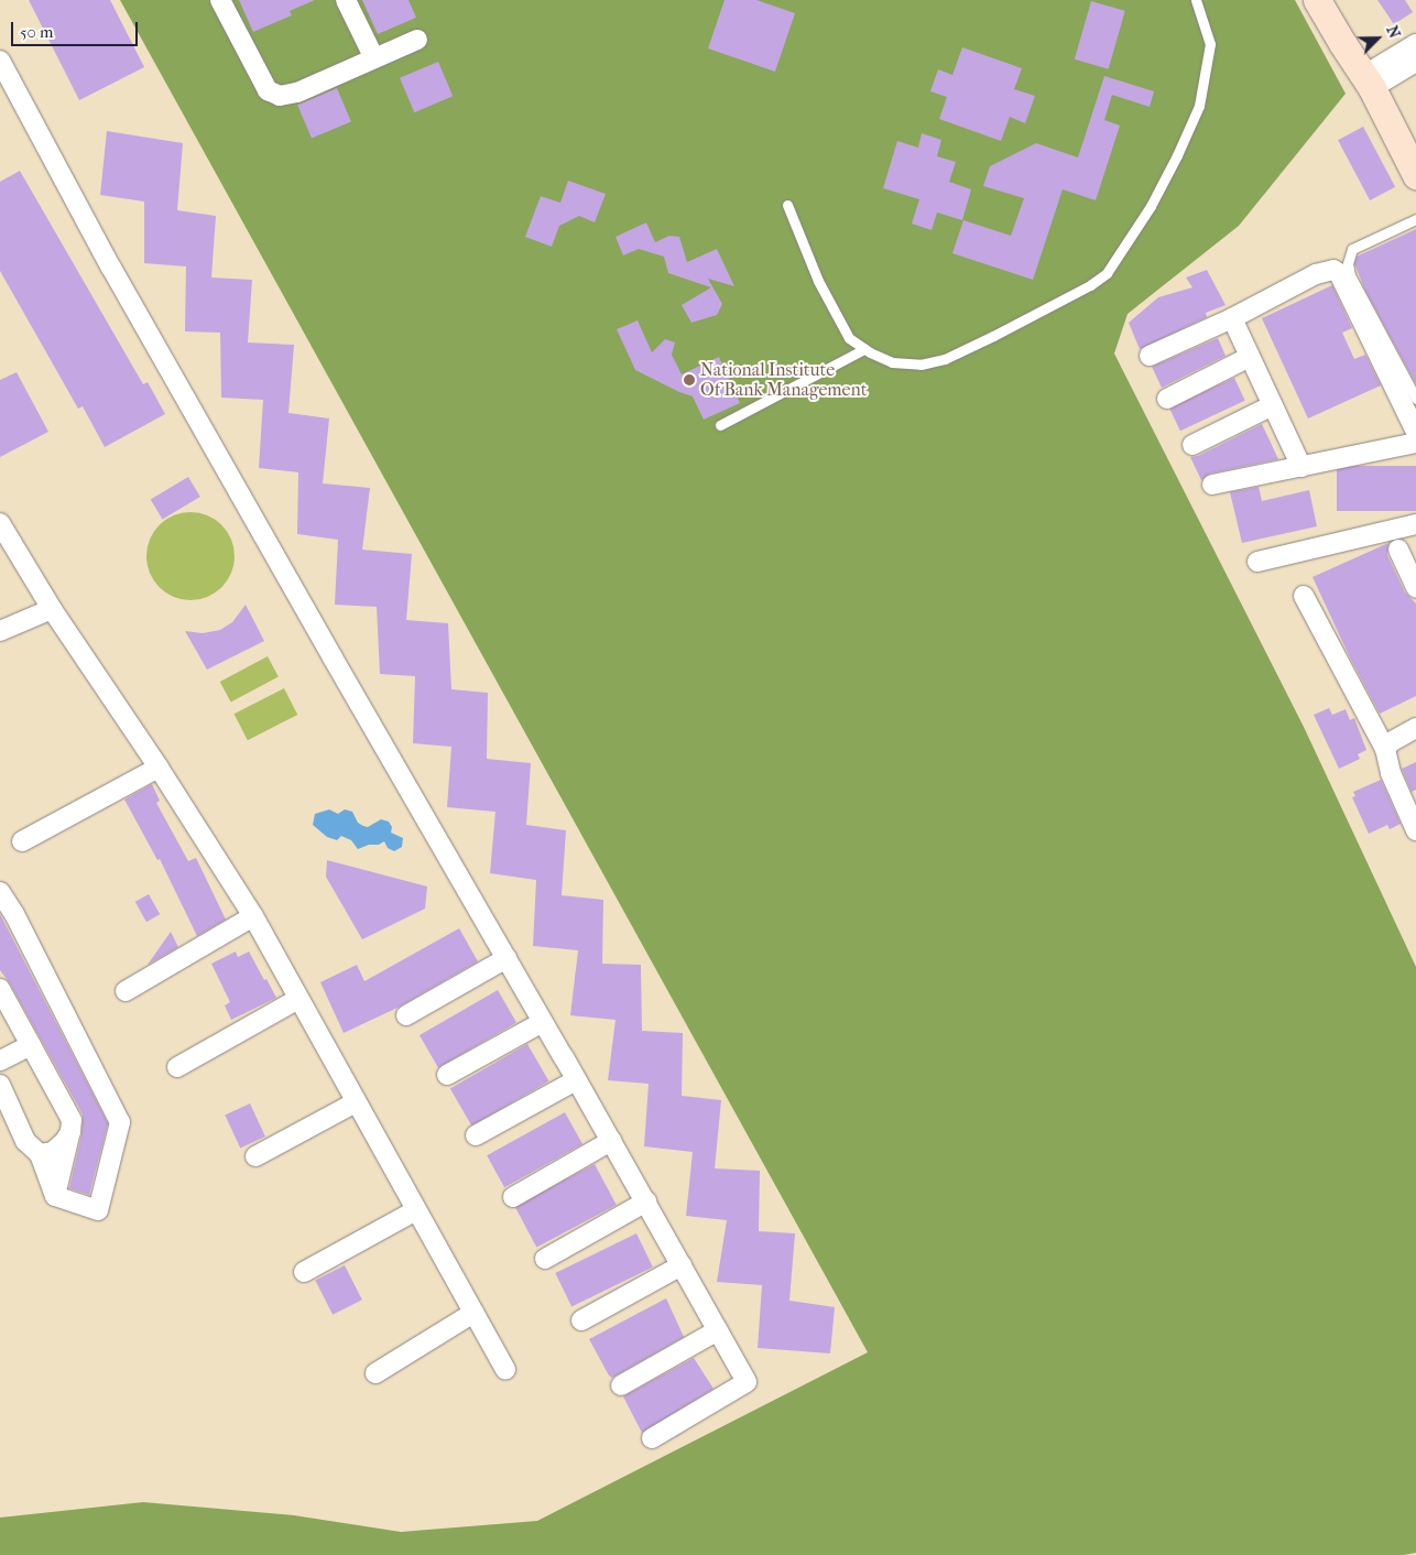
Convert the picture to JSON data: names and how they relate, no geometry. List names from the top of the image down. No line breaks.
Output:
{"places":["National Institute Of Bank Management"],"scale_bar":"50 m","north":"top right"}
